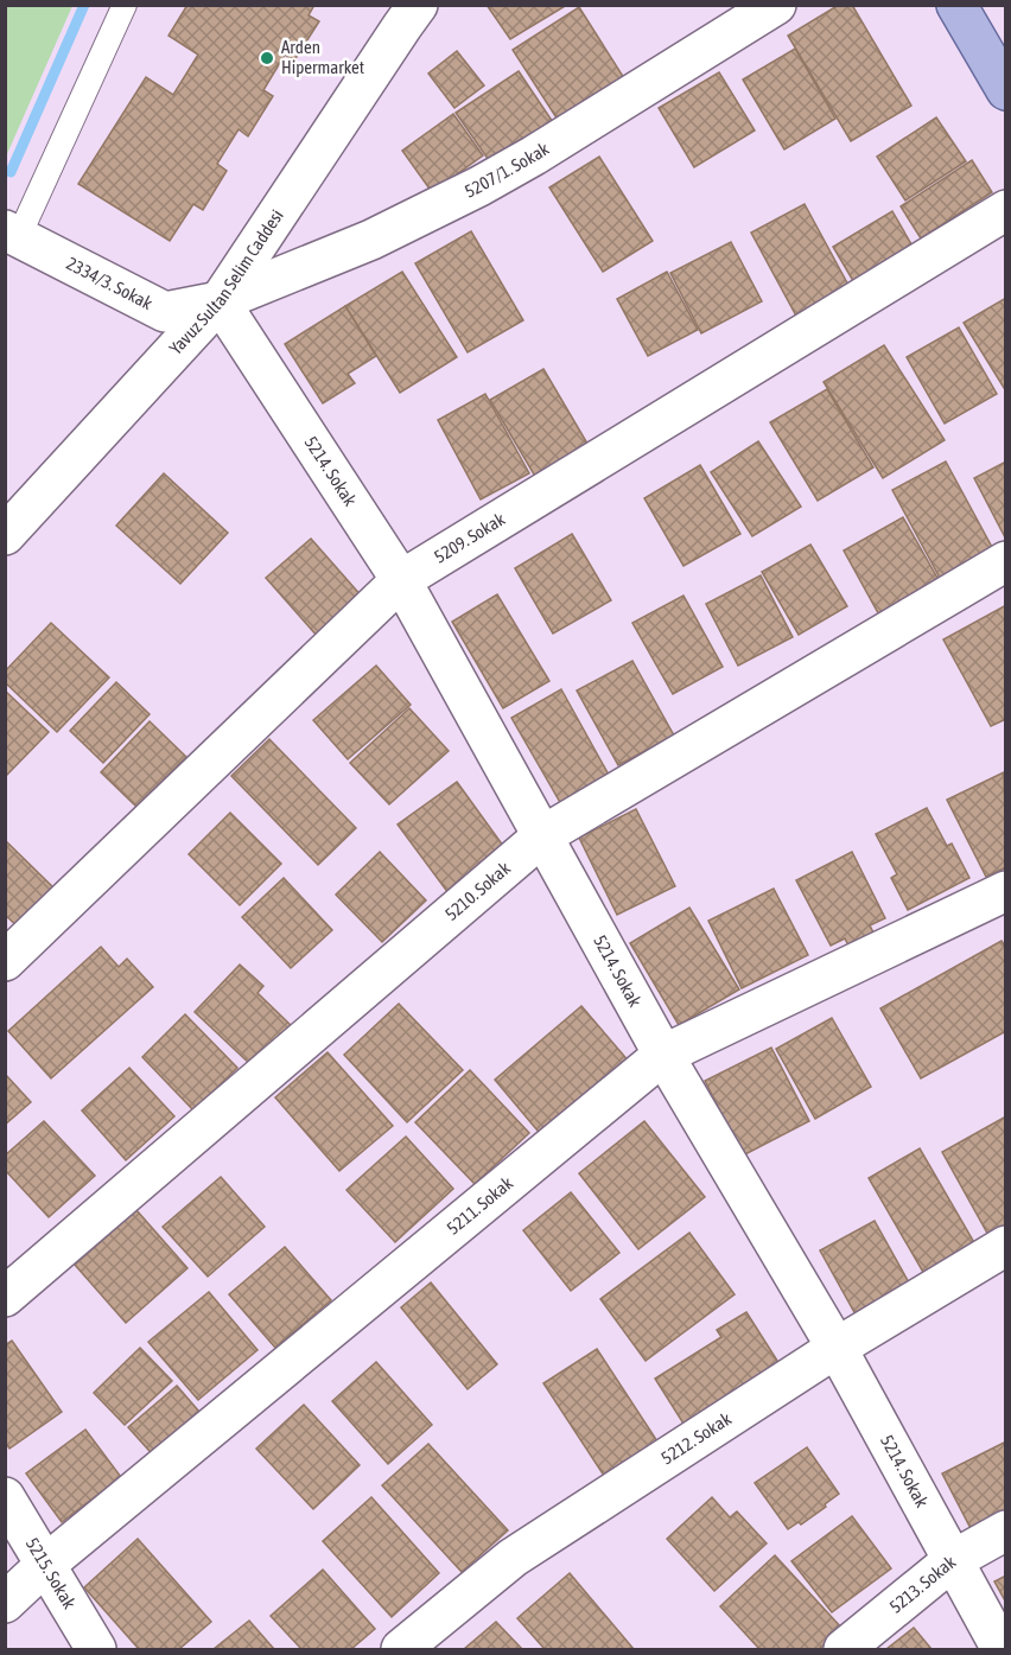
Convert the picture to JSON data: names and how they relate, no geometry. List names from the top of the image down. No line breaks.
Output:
{"streets":{"street":["5207/1. Sokak","Yavuz Sultan Selim Caddesi","2334/3. Sokak","5214. Sokak","5209. Sokak","5210. Sokak","5211. Sokak","5212. Sokak","5215. Sokak","5213. Sokak"]},"crossings":[["5207/1. Sokak","Yavuz Sultan Selim Caddesi"],["5207/1. Sokak","2334/3. Sokak"],["5207/1. Sokak","5214. Sokak"],["Yavuz Sultan Selim Caddesi","2334/3. Sokak"],["Yavuz Sultan Selim Caddesi","5214. Sokak"],["2334/3. Sokak","5214. Sokak"],["5214. Sokak","5209. Sokak"],["5214. Sokak","5210. Sokak"],["5214. Sokak","5211. Sokak"],["5214. Sokak","5212. Sokak"],["5214. Sokak","5213. Sokak"],["5211. Sokak","5215. Sokak"]],"places":["Arden Hipermarket"]}
